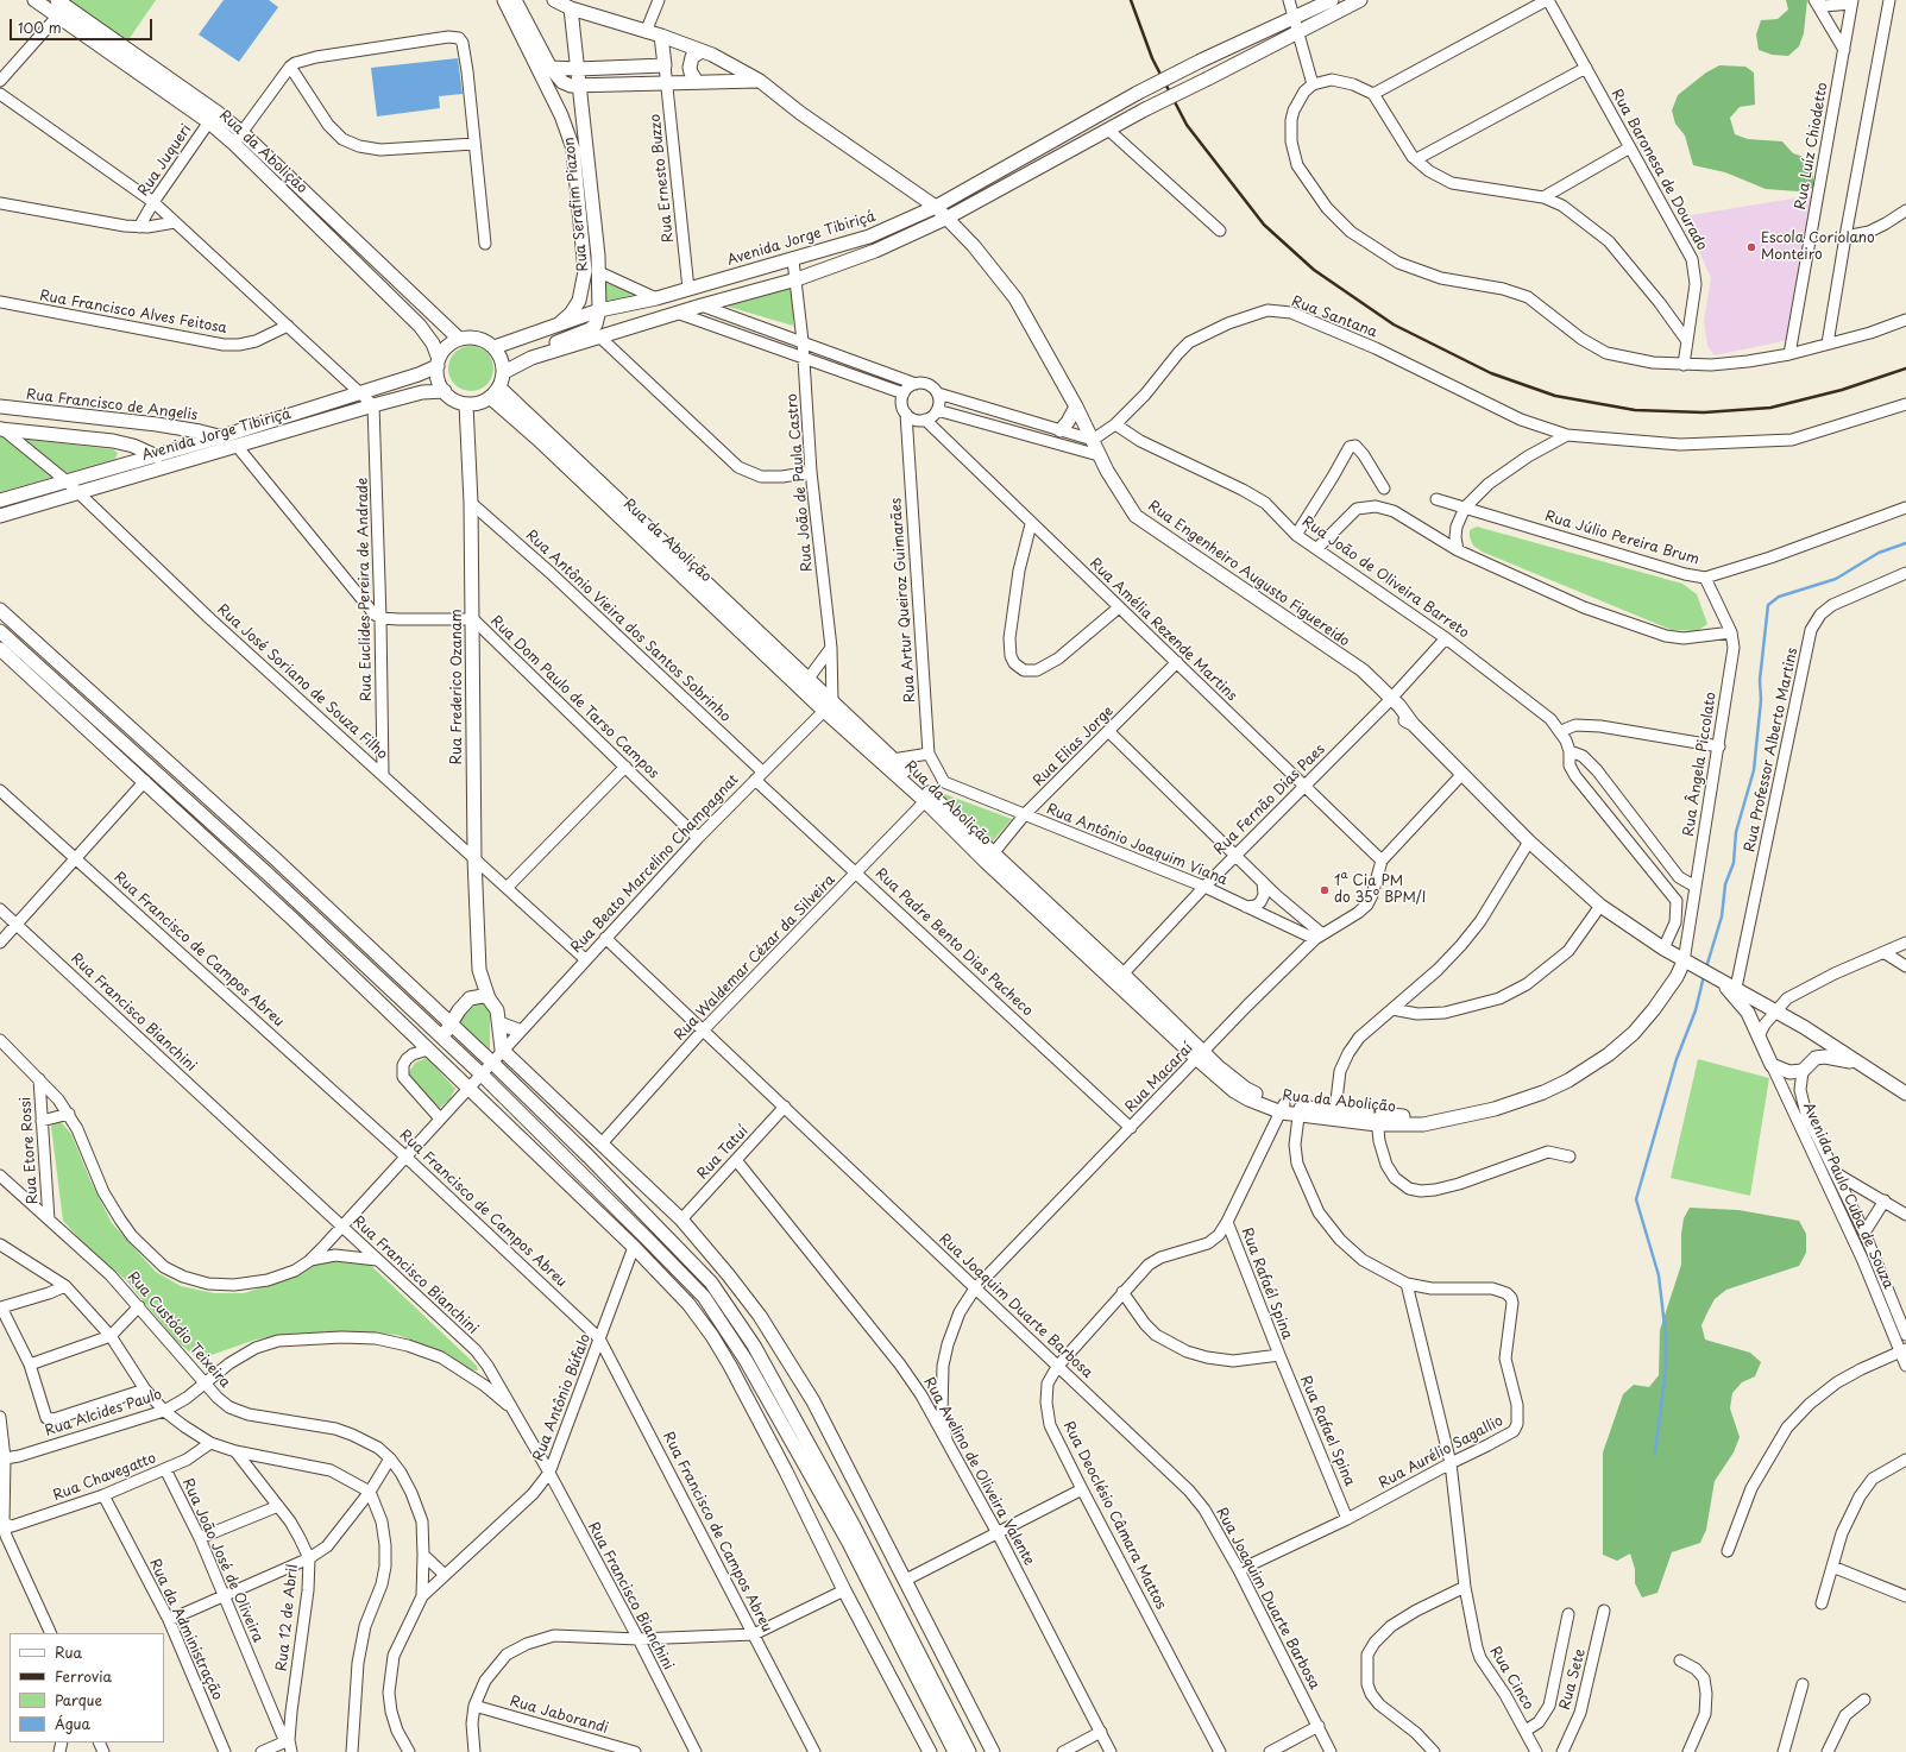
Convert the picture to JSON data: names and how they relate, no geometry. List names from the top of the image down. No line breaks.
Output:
{"streets":{"main road":["Rua da Abolição","Rua Serafim Piazon","Avenida Jorge Tibiriçá","Rua Francisco de Angelis","Rua Engenheiro Augusto Figuereido","Rua Frederico Ozanam"],"street":["Rua Luíz Chiodetto","Rua Juqueri","Rua Baronesa de Dourado","Rua Ernesto Buzzo","Rua Francisco Alves Feitosa","Rua Santana","Rua João de Paula Castro","Rua Júlio Pereira Brum","Rua João de Oliveira Barreto","Rua Euclides Pereira de Andrade","Rua Artur Queiroz Guimarães","Rua Antônio Vieira dos Santos Sobrinho","Rua Amélia Rezende Martins","Rua José Soriano de Souza Filho","Rua Dom Paulo de Tarso Campos","Rua Elias Jorge","Rua Professor Alberto Martins","Rua Ângela Piccolato","Rua Fernão Dias Paes","Rua Antônio Joaquim Viana","Rua Beato Marcelino Champagnat","Rua Padre Bento Dias Pacheco","Rua Francisco de Campos Abreu","Rua Waldemar Cézar da Silveira","Rua Francisco Bianchini","Rua Macaraí","Rua Etore Rossi","Rua Tatuí","Avenida Paulo Cuba de Souza","Rua Rafaél Spina","Rua Joaquim Duarte Barbosa","Rua Custódio Teixeira","Rua Antônio Búfalo","Rua Alcides Paulo","Rua Rafael Spina","Rua Aurélio Sagallio","Rua Avelino de Oliveira Valente","Rua Chavegatto","Rua Deoclésio Câmara Mattos","Rua João José de Oliveira","Rua 12 de Abril","Rua da Administração","Rua Cinco","Rua Sete","Rua Jaborandi"]},"crossings":[["Rua da Abolição","Rua Juqueri"],["Rua da Abolição","Avenida Jorge Tibiriçá"],["Rua da Abolição","Rua João de Paula Castro"],["Rua da Abolição","Rua Engenheiro Augusto Figuereido"],["Rua da Abolição","Rua Frederico Ozanam"],["Rua da Abolição","Rua Elias Jorge"],["Rua da Abolição","Rua Ângela Piccolato"],["Rua da Abolição","Rua Fernão Dias Paes"],["Rua da Abolição","Rua Beato Marcelino Champagnat"],["Rua da Abolição","Rua Waldemar Cézar da Silveira"],["Rua da Abolição","Rua Macaraí"],["Rua Ernesto Buzzo","Avenida Jorge Tibiriçá"],["Rua Serafim Piazon","Avenida Jorge Tibiriçá"],["Rua Serafim Piazon","Rua Engenheiro Augusto Figuereido"],["Avenida Jorge Tibiriçá","Rua Francisco de Angelis"],["Avenida Jorge Tibiriçá","Rua João de Paula Castro"],["Avenida Jorge Tibiriçá","Rua Engenheiro Augusto Figuereido"],["Avenida Jorge Tibiriçá","Rua Euclides Pereira de Andrade"],["Avenida Jorge Tibiriçá","Rua José Soriano de Souza Filho"],["Avenida Jorge Tibiriçá","Rua Frederico Ozanam"],["Rua Santana","Rua Engenheiro Augusto Figuereido"],["Rua Santana","Rua João de Oliveira Barreto"],["Rua João de Paula Castro","Rua Beato Marcelino Champagnat"],["Rua Júlio Pereira Brum","Rua Ângela Piccolato"],["Rua Engenheiro Augusto Figuereido","Rua Ângela Piccolato"],["Rua Engenheiro Augusto Figuereido","Rua Fernão Dias Paes"],["Rua Engenheiro Augusto Figuereido","Rua Macaraí"],["Rua João de Oliveira Barreto","Rua Ângela Piccolato"],["Rua João de Oliveira Barreto","Rua Fernão Dias Paes"],["Rua Euclides Pereira de Andrade","Rua José Soriano de Souza Filho"],["Rua Euclides Pereira de Andrade","Rua Dom Paulo de Tarso Campos"],["Rua Artur Queiroz Guimarães","Rua Amélia Rezende Martins"],["Rua Artur Queiroz Guimarães","Rua Antônio Joaquim Viana"],["Rua Antônio Vieira dos Santos Sobrinho","Rua Frederico Ozanam"],["Rua Antônio Vieira dos Santos Sobrinho","Rua Beato Marcelino Champagnat"],["Rua Antônio Vieira dos Santos Sobrinho","Rua Padre Bento Dias Pacheco"],["Rua Amélia Rezende Martins","Rua Elias Jorge"],["Rua Amélia Rezende Martins","Rua Fernão Dias Paes"],["Rua Amélia Rezende Martins","Rua Macaraí"],["Rua José Soriano de Souza Filho","Rua Frederico Ozanam"],["Rua José Soriano de Souza Filho","Rua Beato Marcelino Champagnat"],["Rua Frederico Ozanam","Rua Dom Paulo de Tarso Campos"],["Rua Frederico Ozanam","Rua Beato Marcelino Champagnat"],["Rua Dom Paulo de Tarso Campos","Rua Beato Marcelino Champagnat"],["Rua Elias Jorge","Rua Antônio Joaquim Viana"],["Rua Fernão Dias Paes","Rua Antônio Joaquim Viana"],["Rua Antônio Joaquim Viana","Rua Macaraí"],["Rua Beato Marcelino Champagnat","Rua Padre Bento Dias Pacheco"],["Rua Beato Marcelino Champagnat","Rua Joaquim Duarte Barbosa"],["Rua Padre Bento Dias Pacheco","Rua Waldemar Cézar da Silveira"],["Rua Padre Bento Dias Pacheco","Rua Macaraí"],["Rua Francisco de Campos Abreu","Rua Antônio Búfalo"],["Rua Waldemar Cézar da Silveira","Rua Joaquim Duarte Barbosa"],["Rua Francisco Bianchini","Rua Antônio Búfalo"],["Rua Francisco Bianchini","Rua Alcides Paulo"],["Rua Macaraí","Rua Joaquim Duarte Barbosa"],["Rua Macaraí","Rua Avelino de Oliveira Valente"],["Rua Etore Rossi","Rua Custódio Teixeira"],["Rua Tatuí","Rua Joaquim Duarte Barbosa"],["Rua Tatuí","Rua Avelino de Oliveira Valente"],["Rua Rafaél Spina","Rua Rafael Spina"],["Rua Rafaél Spina","Rua Deoclésio Câmara Mattos"],["Rua Joaquim Duarte Barbosa","Rua Aurélio Sagallio"],["Rua Joaquim Duarte Barbosa","Rua Deoclésio Câmara Mattos"],["Rua Custódio Teixeira","Rua Antônio Búfalo"],["Rua Custódio Teixeira","Rua Alcides Paulo"],["Rua Rafael Spina","Rua Aurélio Sagallio"],["Rua Aurélio Sagallio","Rua Cinco"],["Rua Chavegatto","Rua João José de Oliveira"],["Rua Chavegatto","Rua da Administração"],["Rua João José de Oliveira","Rua 12 de Abril"]],"places":["Escola Coriolano Monteiro","1ª Cia PM do 35º BPM/I"],"legend":["Rua","Ferrovia","Parque","Água"],"scale_bar":"100 m"}
